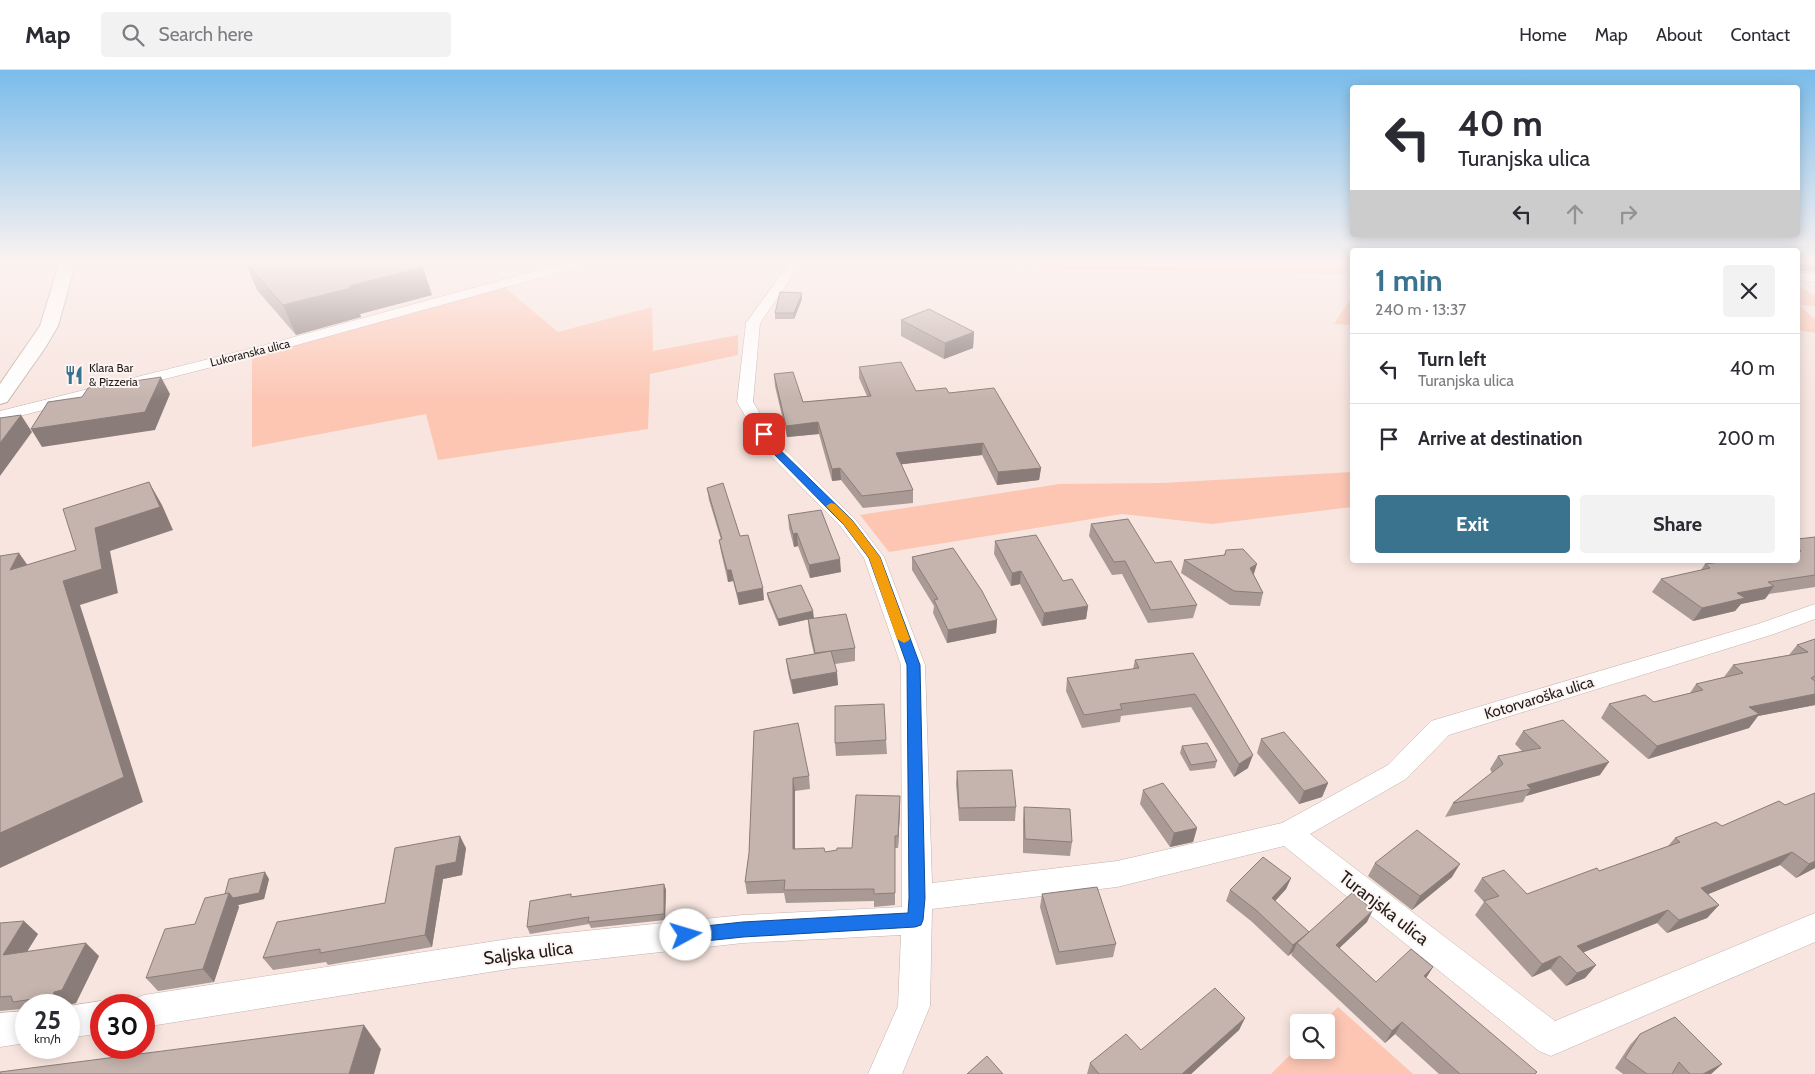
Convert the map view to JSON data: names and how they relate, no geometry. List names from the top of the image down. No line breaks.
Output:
{"streets":{"street":["Lukoranska ulica","Kotorvaroška ulica","Turanjska ulica","Saljska ulica"]},"crossings":[["Kotorvaroška ulica","Turanjska ulica"]],"places":{"restaurant":["Klara Bar & Pizzeria"]},"page":{"header":"Map","search":"Search here","nav":["Home","Map","About","Contact"],"turn":["40 m","Turanjska ulica"],"heading":["1 min","240 m · 13:37"],"list":[{"name":"Turn left","note":"Turanjska ulica","value":"40 m"},{"name":"Arrive at destination","value":"200 m"}],"buttons":["Exit","Share"],"speed":"25 km/h","limit":"30"}}
